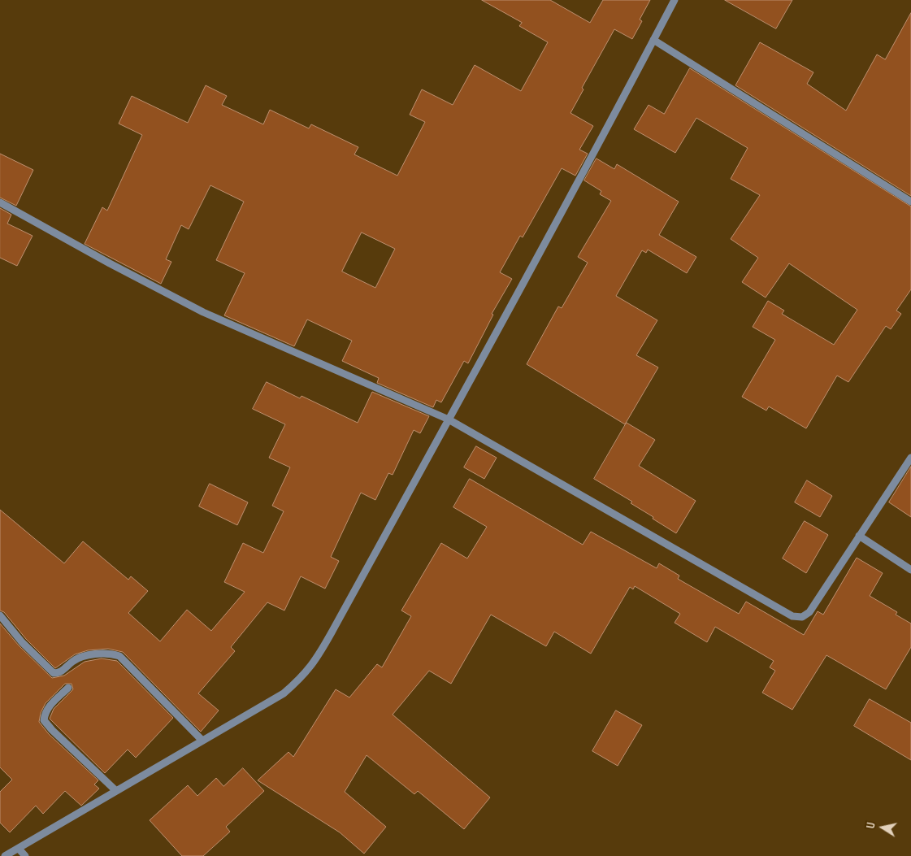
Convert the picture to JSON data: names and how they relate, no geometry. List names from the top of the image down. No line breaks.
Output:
{"north":"left"}
